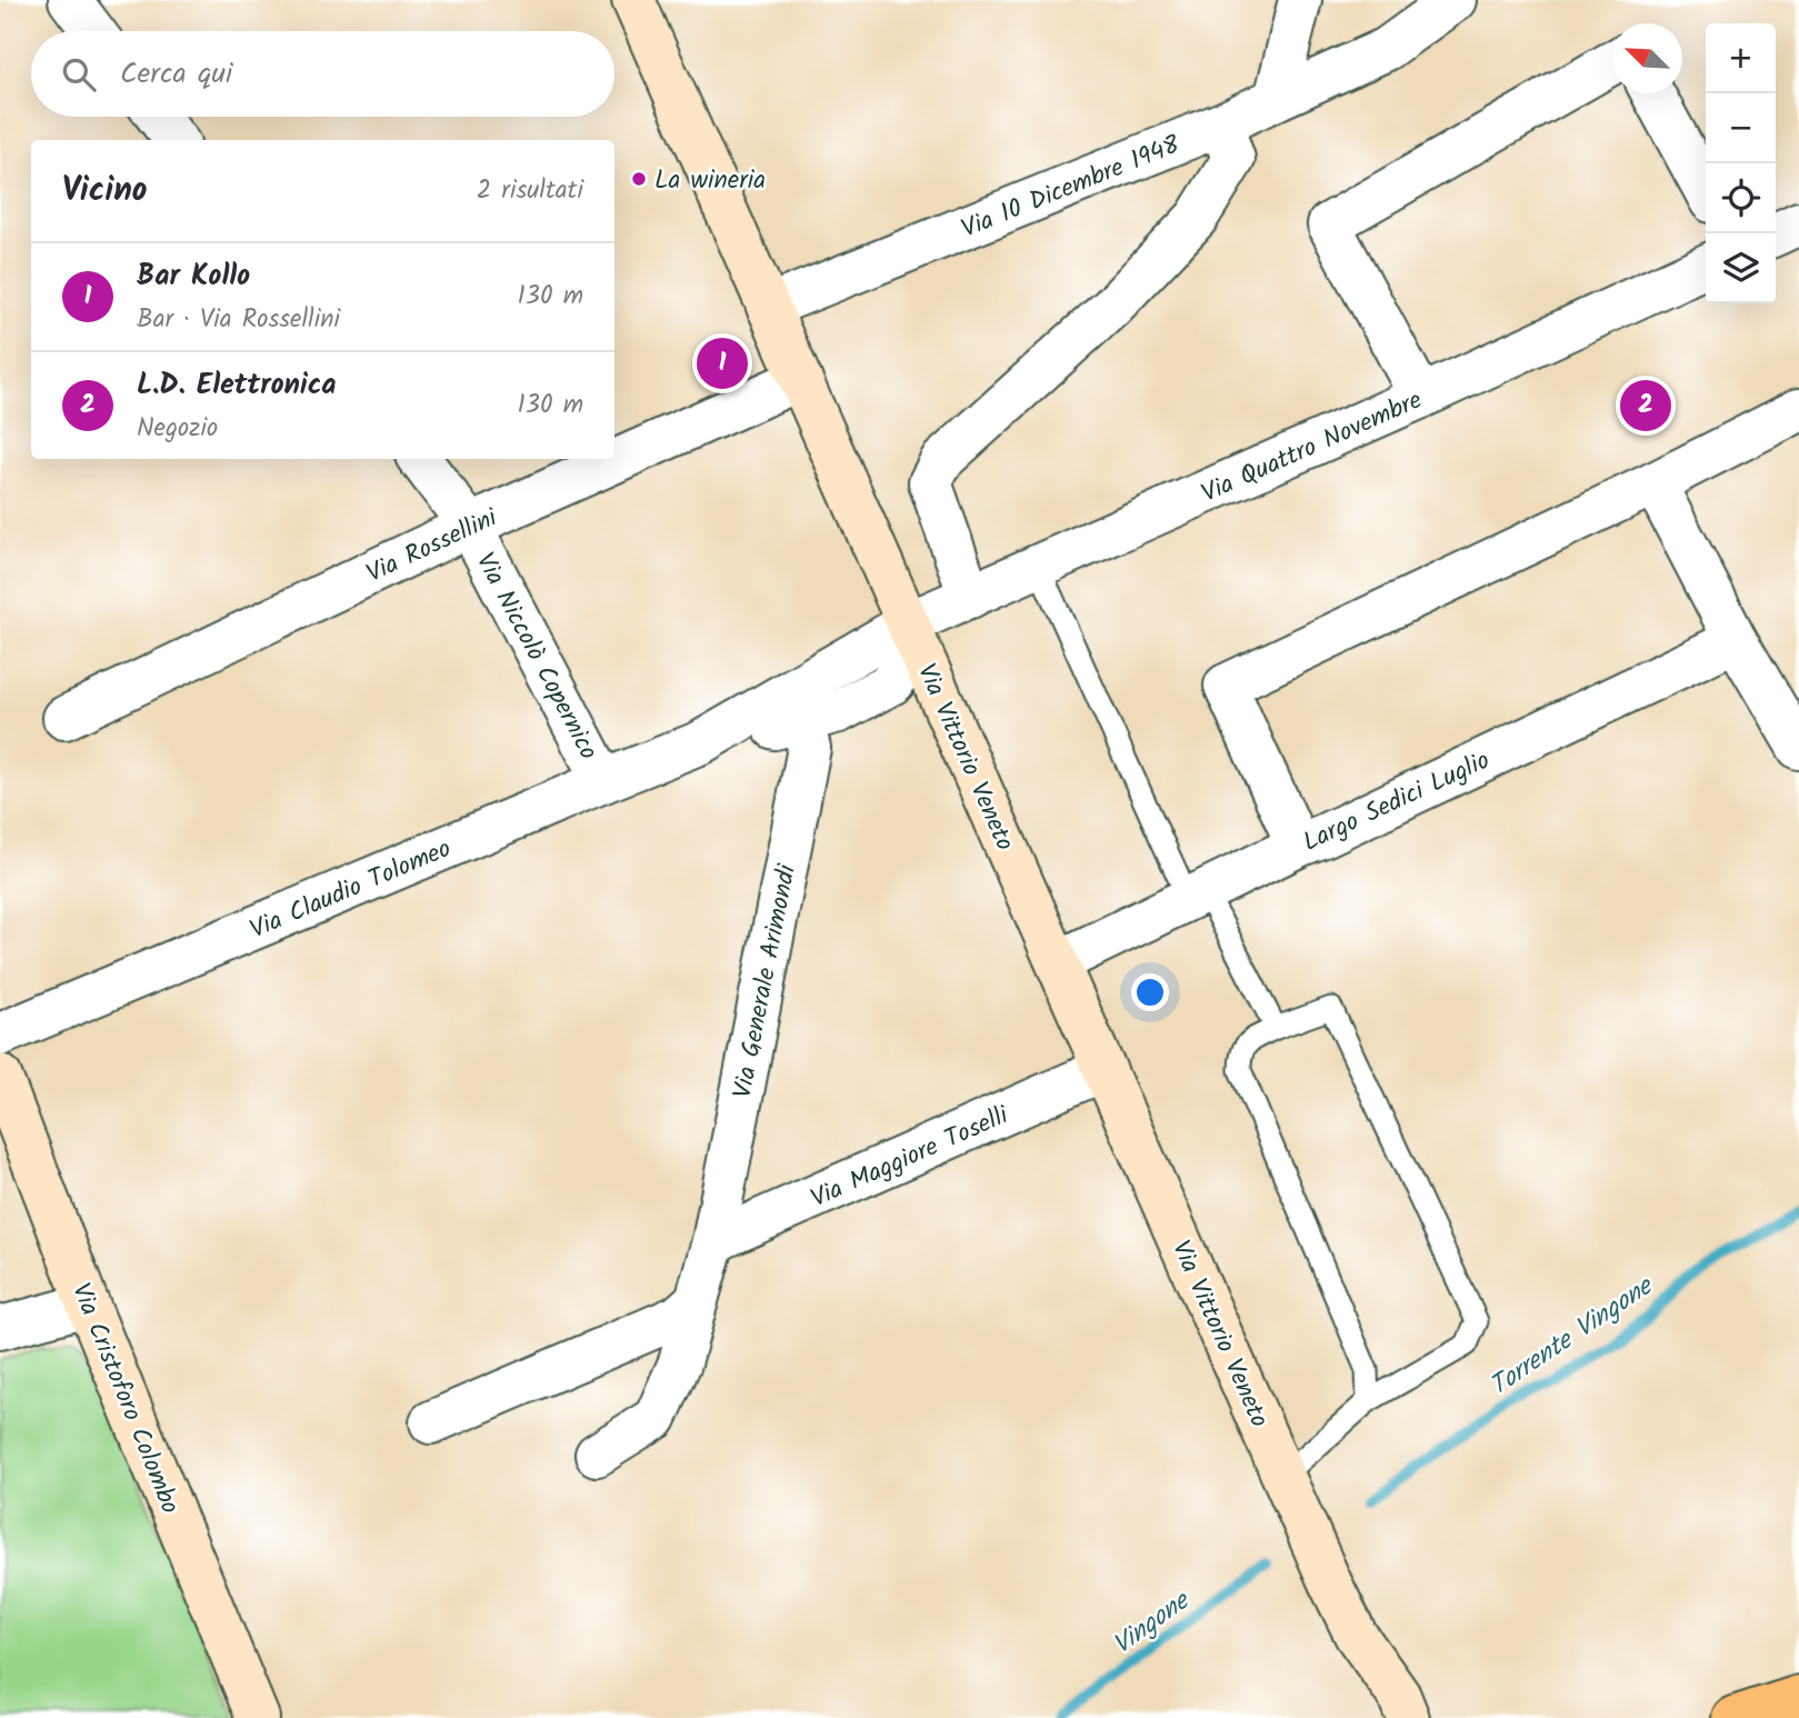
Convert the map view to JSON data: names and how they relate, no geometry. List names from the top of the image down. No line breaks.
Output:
{"streets":{"main road":["Via Vittorio Veneto","Via Cristoforo Colombo"],"street":["Via 10 Dicembre 1948","Via Quattro Novembre","Via Rossellini","Via Niccolò Copernico","Largo Sedici Luglio","Via Claudio Tolomeo","Via Generale Arimondi","Via Maggiore Toselli"]},"crossings":[["Via 10 Dicembre 1948","Via Vittorio Veneto"],["Via Quattro Novembre","Via Vittorio Veneto"],["Via Quattro Novembre","Via Claudio Tolomeo"],["Via Rossellini","Via Niccolò Copernico"],["Via Rossellini","Via Vittorio Veneto"],["Via Niccolò Copernico","Via Claudio Tolomeo"],["Via Vittorio Veneto","Largo Sedici Luglio"],["Via Vittorio Veneto","Via Claudio Tolomeo"],["Via Vittorio Veneto","Via Maggiore Toselli"],["Via Claudio Tolomeo","Via Generale Arimondi"],["Via Generale Arimondi","Via Maggiore Toselli"]],"water":["Torrente Vingone","Vingone"],"places":["La wineria"],"north":"top left","page":{"map_buttons":["+","−"],"search":"Cerca qui","heading":["Vicino","2 risultati"],"list":[{"mark":"1","name":"Bar Kollo","note":"Bar · Via Rossellini","value":"130 m"},{"mark":"2","name":"L.D. Elettronica","note":"Negozio","value":"130 m"}],"pins":["1","2"]}}
